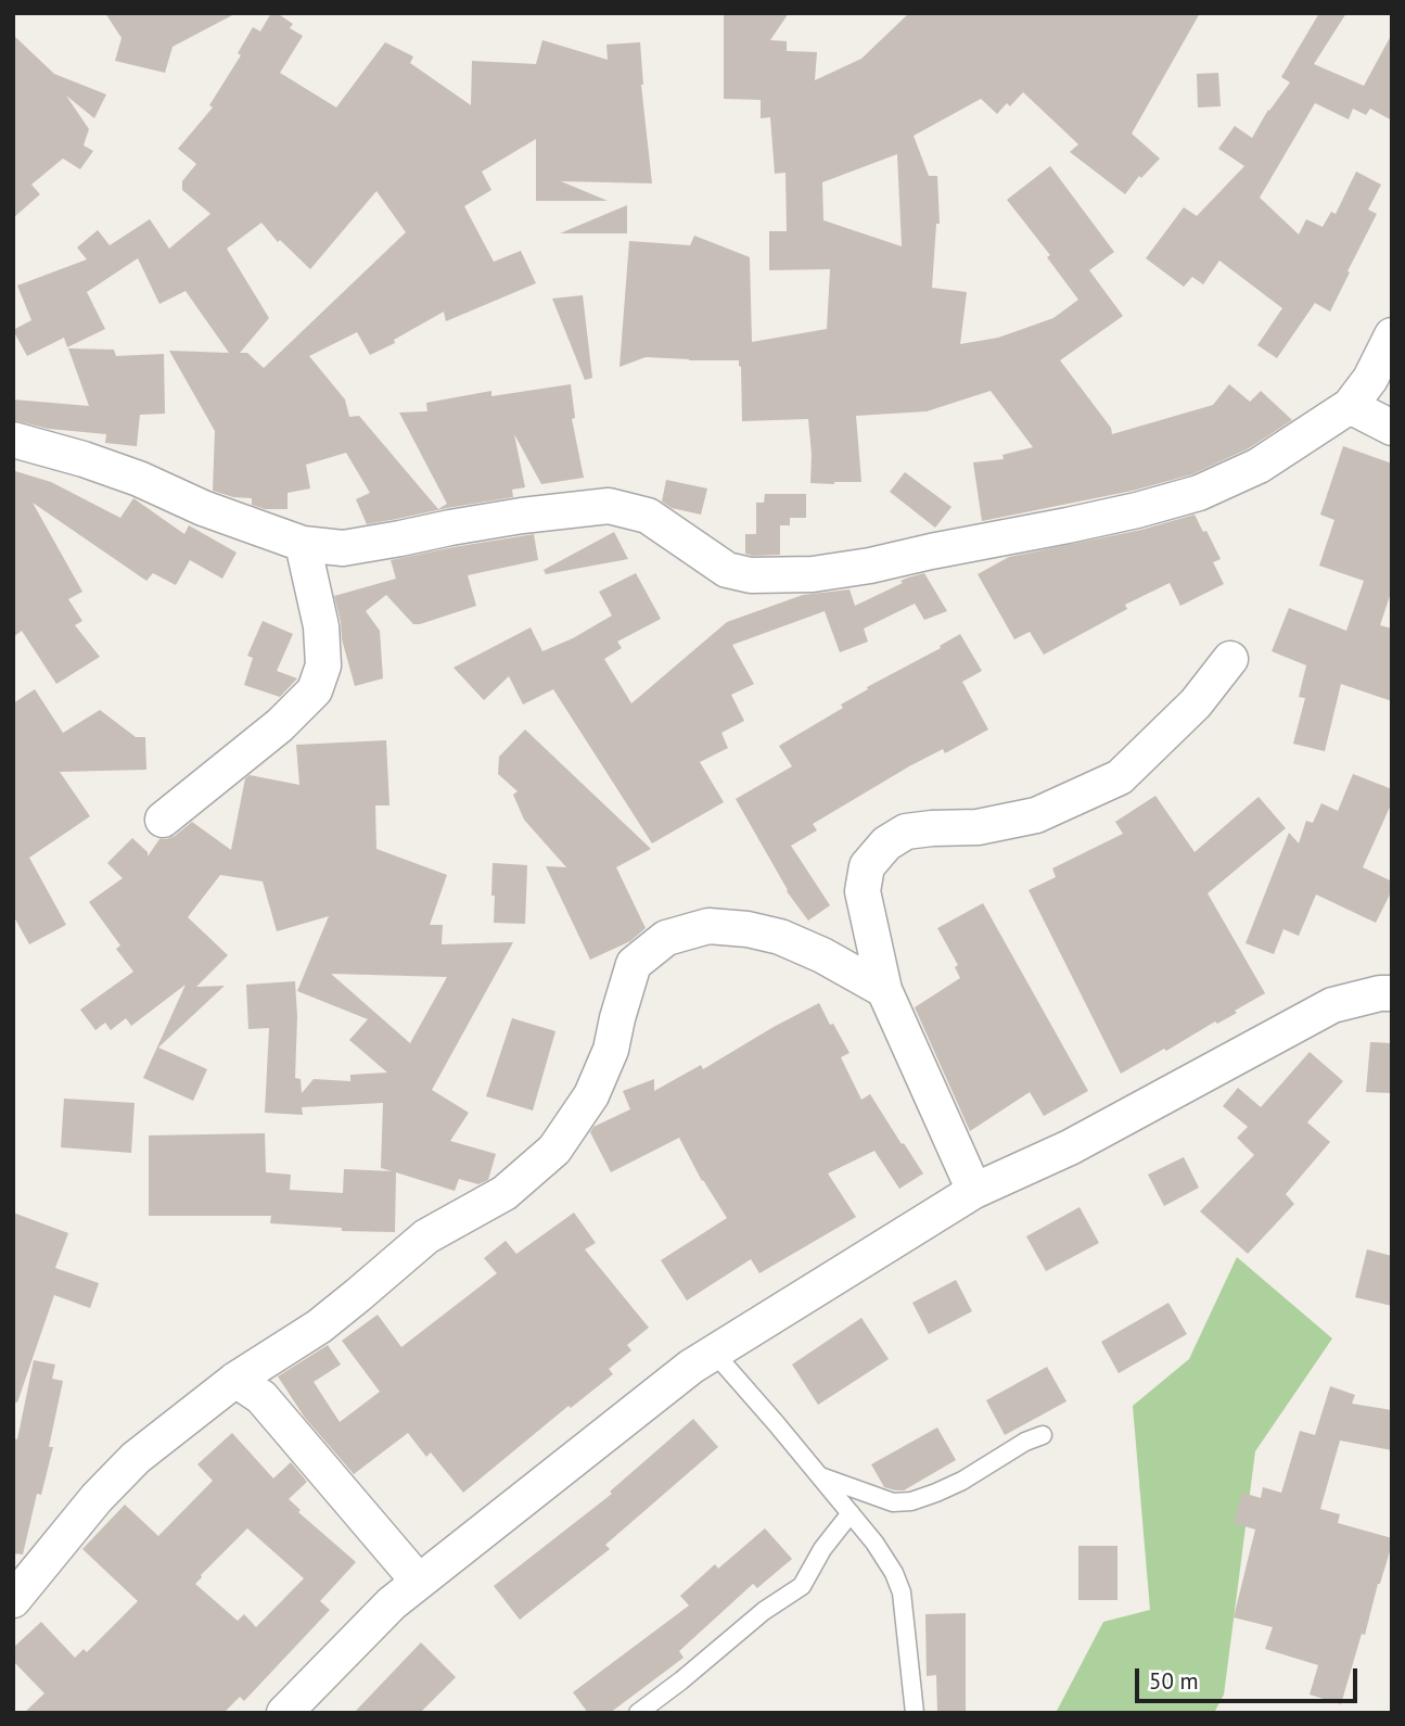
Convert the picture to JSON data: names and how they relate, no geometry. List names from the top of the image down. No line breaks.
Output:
{"scale_bar":"50 m"}
